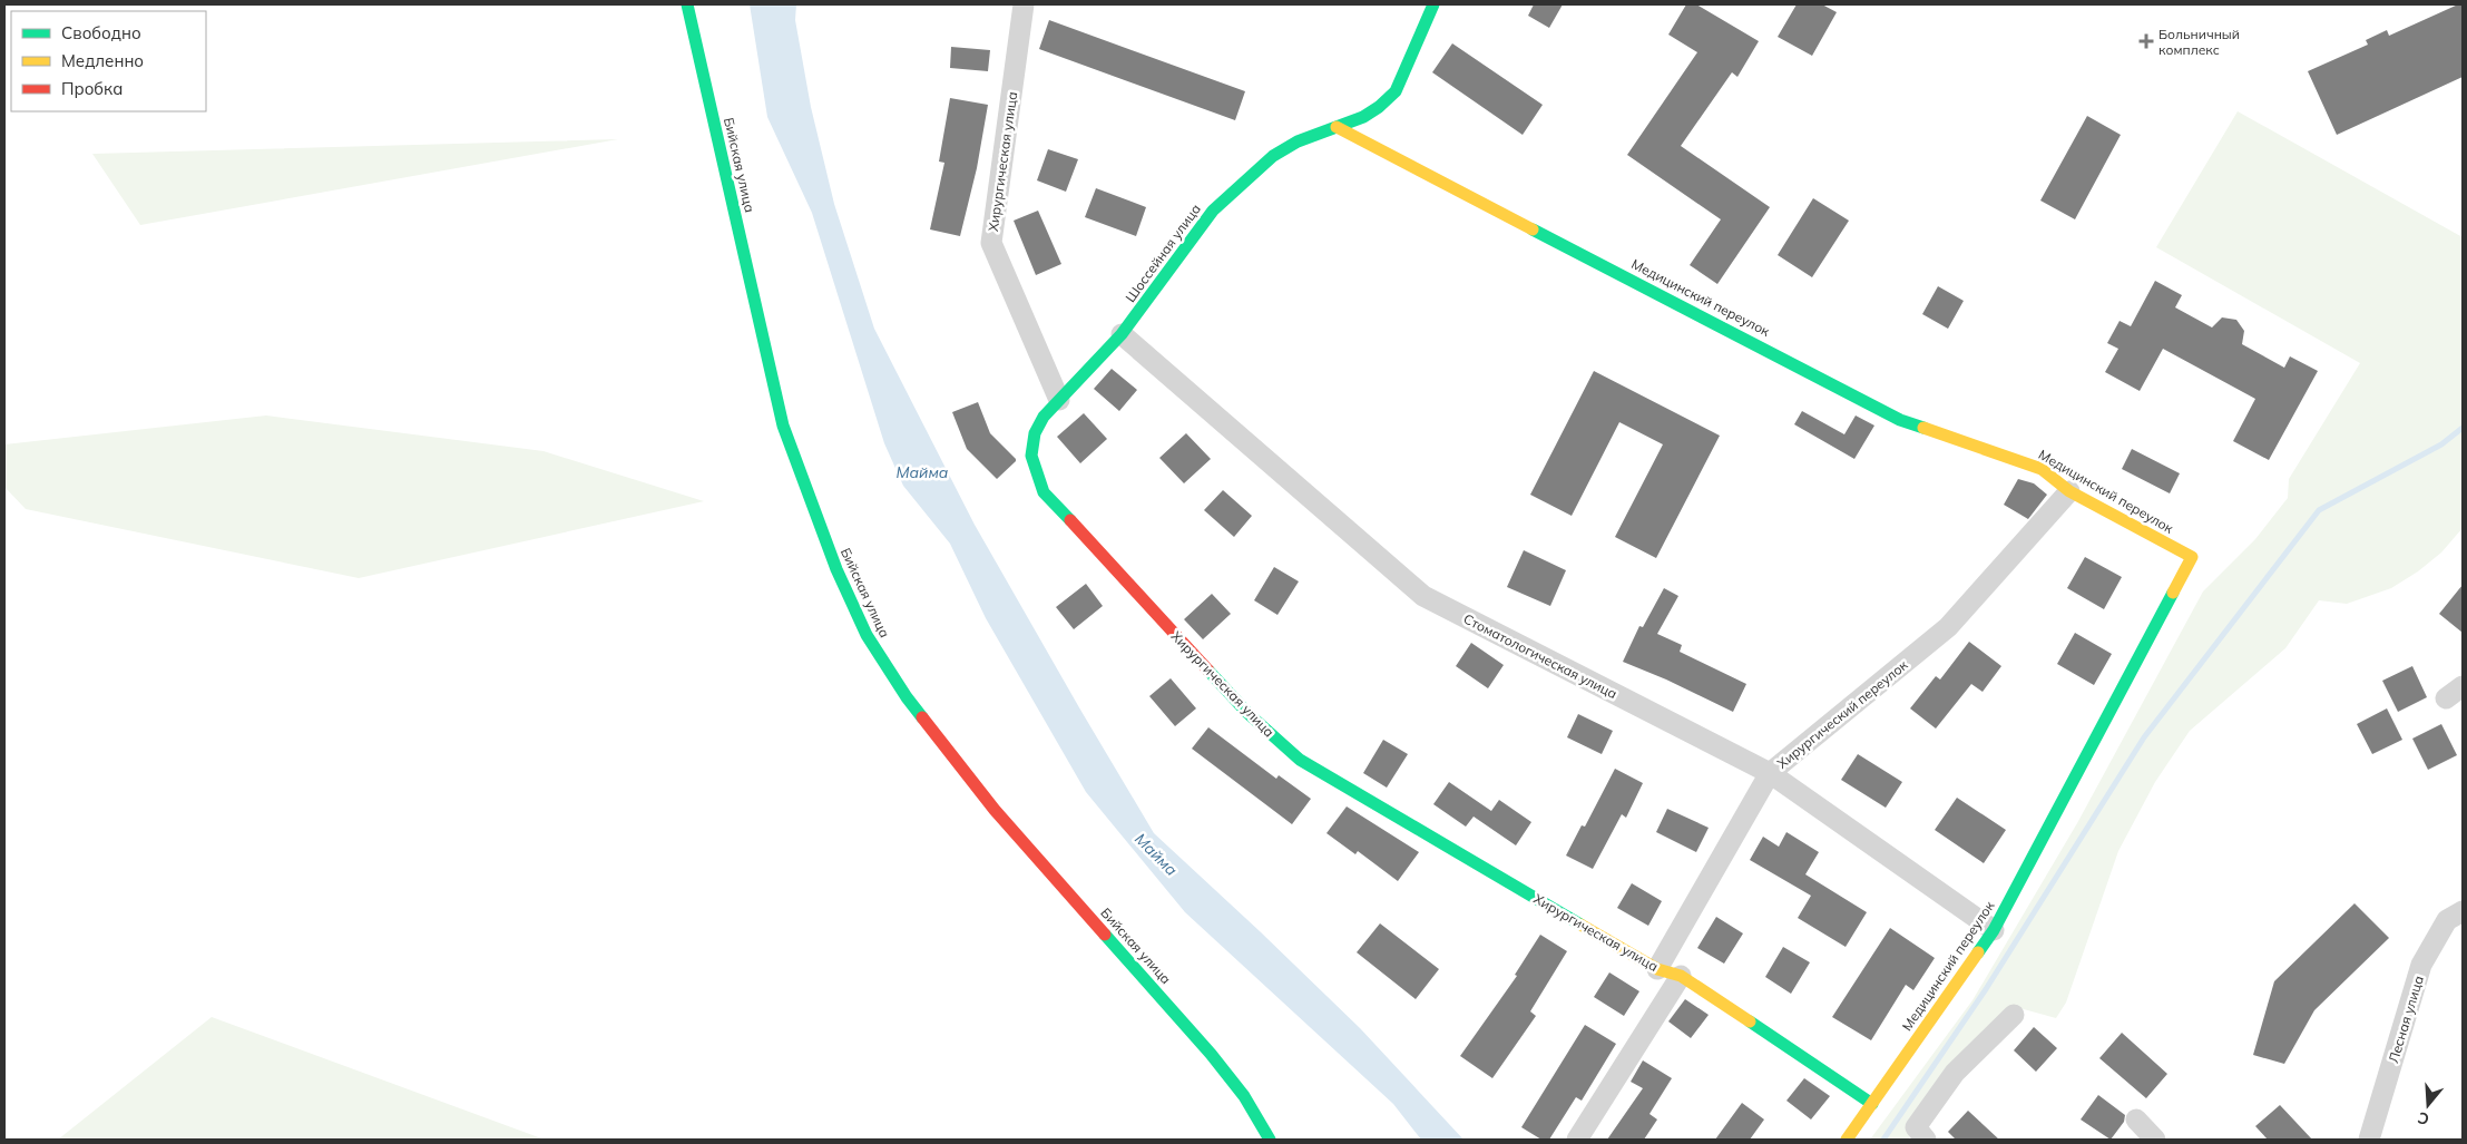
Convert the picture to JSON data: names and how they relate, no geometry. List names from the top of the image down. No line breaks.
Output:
{"streets":{"street":["Хирургическая улица","Бийская улица","Шоссейная улица","Медицинский переулок","Стоматологическая улица","Хирургический переулок","Лесная улица"]},"crossings":[["Хирургическая улица","Шоссейная улица"],["Хирургическая улица","Медицинский переулок"],["Хирургическая улица","Хирургический переулок"],["Шоссейная улица","Медицинский переулок"],["Шоссейная улица","Стоматологическая улица"],["Медицинский переулок","Стоматологическая улица"],["Медицинский переулок","Хирургический переулок"],["Стоматологическая улица","Хирургический переулок"]],"water":["Майма"],"places":{"health":["Больничный комплекс"]},"legend":["Свободно","Медленно","Пробка"],"north":"bottom"}
